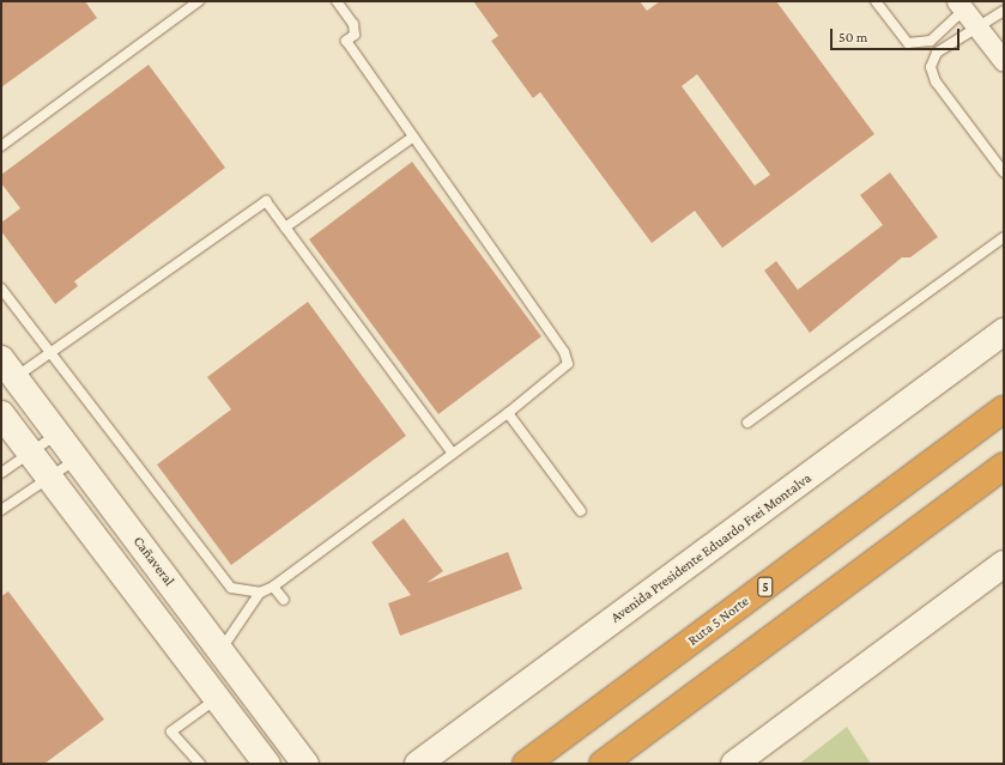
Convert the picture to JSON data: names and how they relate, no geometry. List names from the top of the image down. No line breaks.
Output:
{"streets":{"highway":["5","Ruta 5 Norte"],"main road":["Avenida Presidente Eduardo Frei Montalva","Cañaveral"]},"scale_bar":"50 m"}
